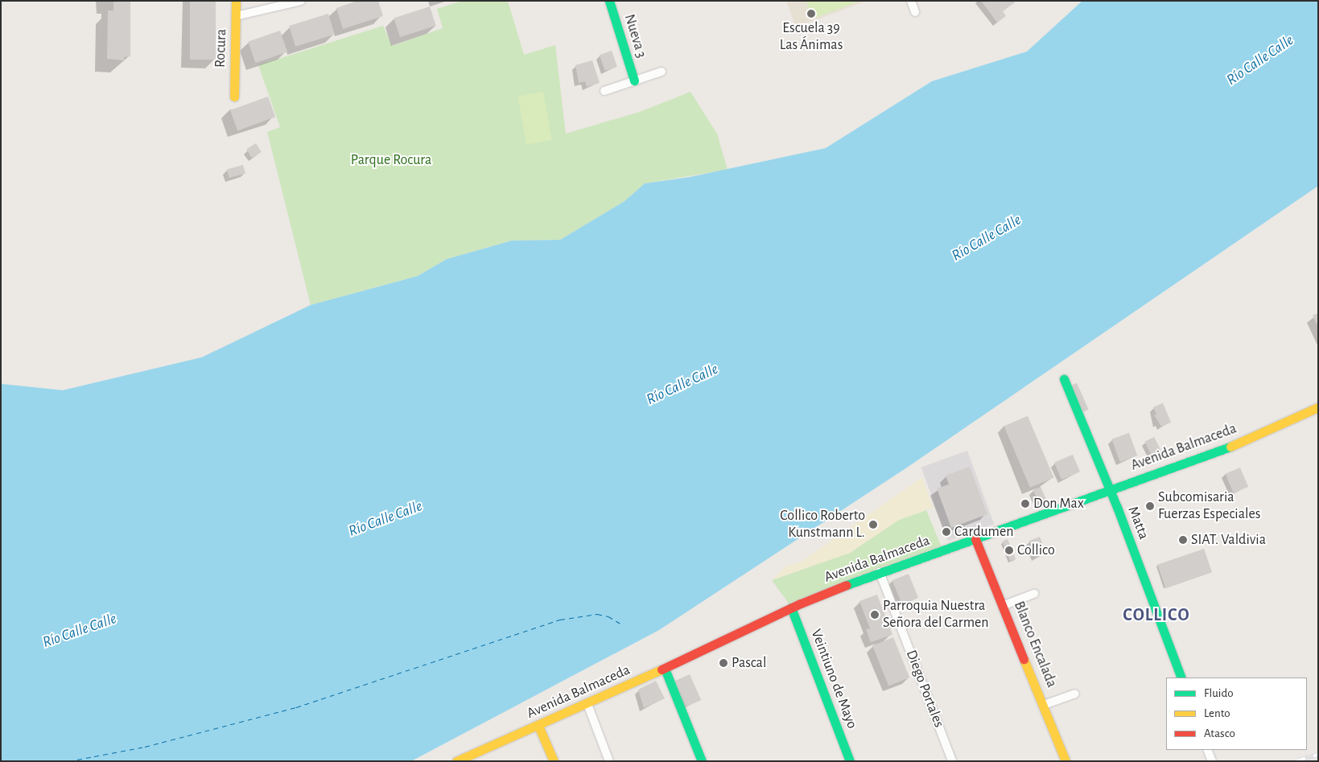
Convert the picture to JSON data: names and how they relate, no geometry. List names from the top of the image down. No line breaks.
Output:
{"streets":{"street":["Nueva 3","Rocura","Avenida Balmaceda","Matta","Blanco Encalada","Veintiuno de Mayo","Diego Portales"]},"crossings":[["Avenida Balmaceda","Matta"],["Avenida Balmaceda","Blanco Encalada"],["Avenida Balmaceda","Veintiuno de Mayo"],["Avenida Balmaceda","Diego Portales"]],"districts":["COLLICO"],"water":["Río Calle Calle"],"parks":["Parque Rocura"],"places":["Escuela 39 Las Ánimas","Don Max","Subcomisaria Fuerzas Especiales","Collico Roberto Kunstmann L.","Cardumen","SIAT. Valdivia","Collico","Parroquia Nuestra Señora del Carmen","Pascal"],"legend":["Fluido","Lento","Atasco"]}
